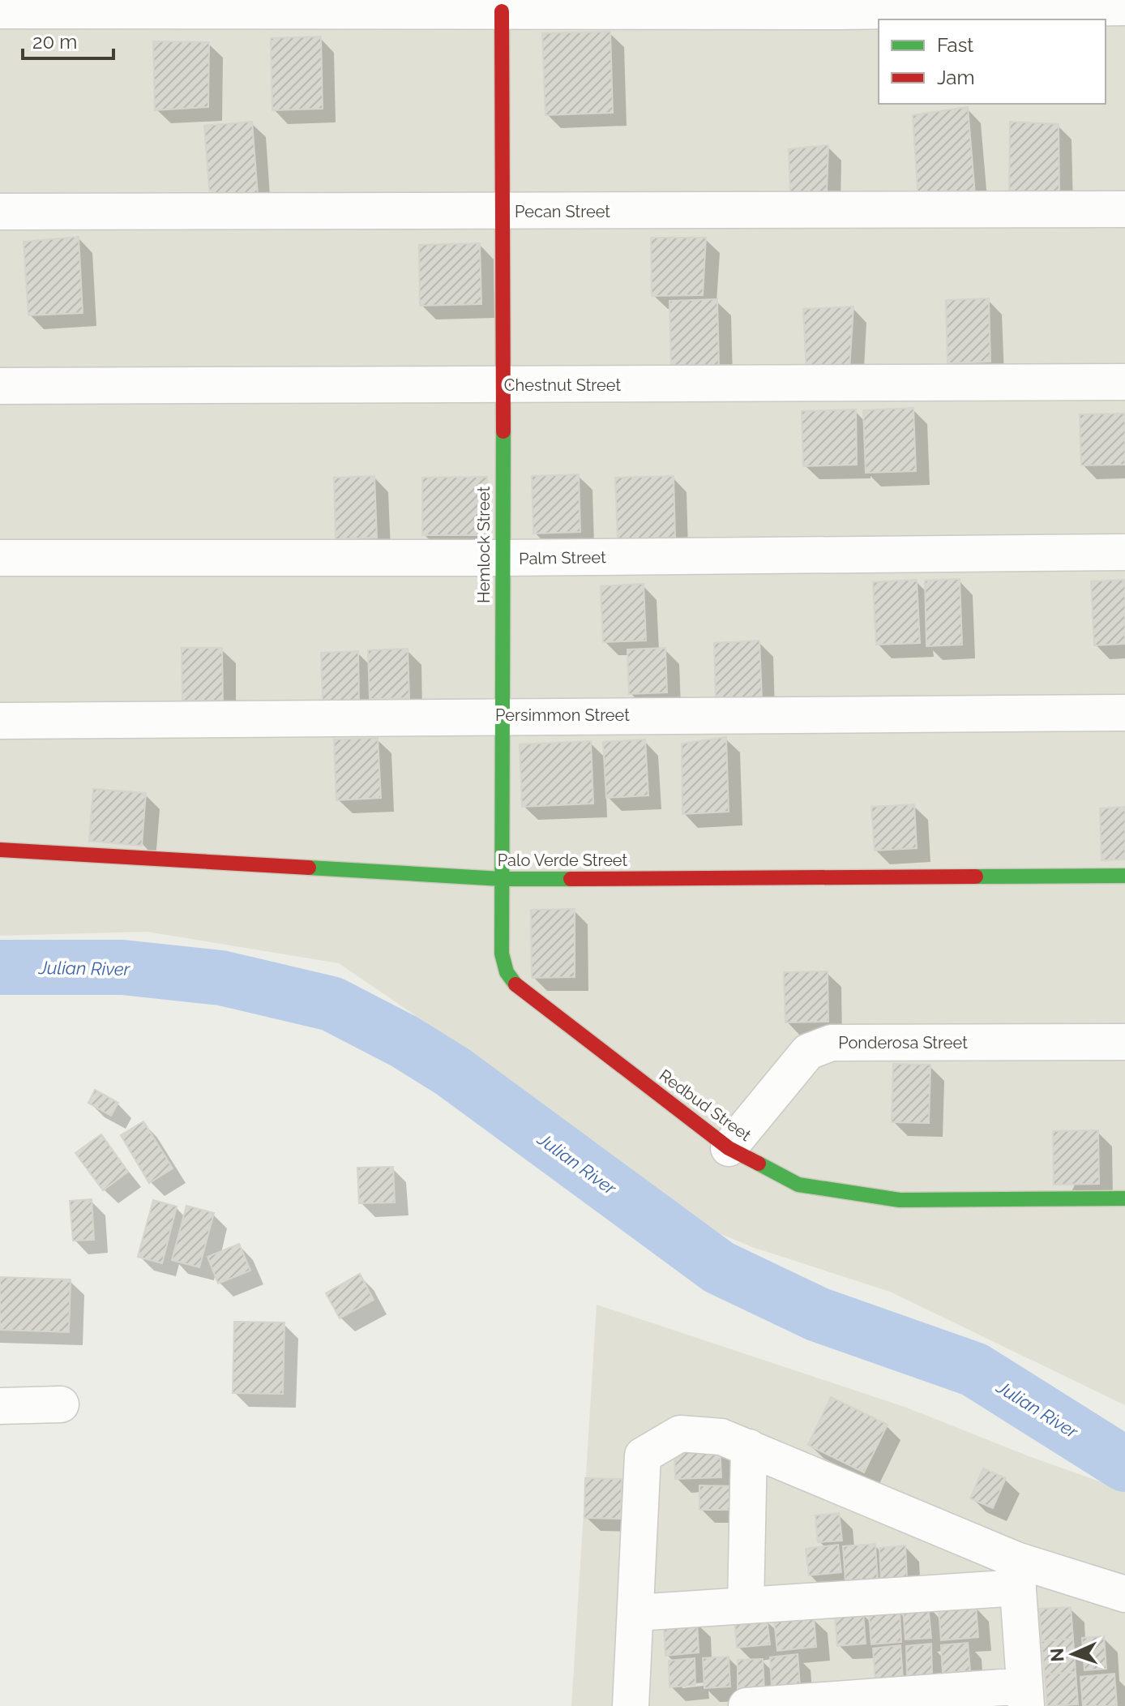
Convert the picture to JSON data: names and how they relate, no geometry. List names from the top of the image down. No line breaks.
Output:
{"streets":{"street":["Pecan Street","Chestnut Street","Hemlock Street","Palm Street","Persimmon Street","Palo Verde Street","Ponderosa Street","Redbud Street"]},"crossings":[["Pecan Street","Hemlock Street"],["Chestnut Street","Hemlock Street"],["Hemlock Street","Palm Street"],["Hemlock Street","Persimmon Street"],["Hemlock Street","Palo Verde Street"],["Hemlock Street","Redbud Street"],["Palo Verde Street","Redbud Street"],["Ponderosa Street","Redbud Street"]],"water":["Julian River"],"legend":["Fast","Jam"],"scale_bar":"20 m","north":"left"}
